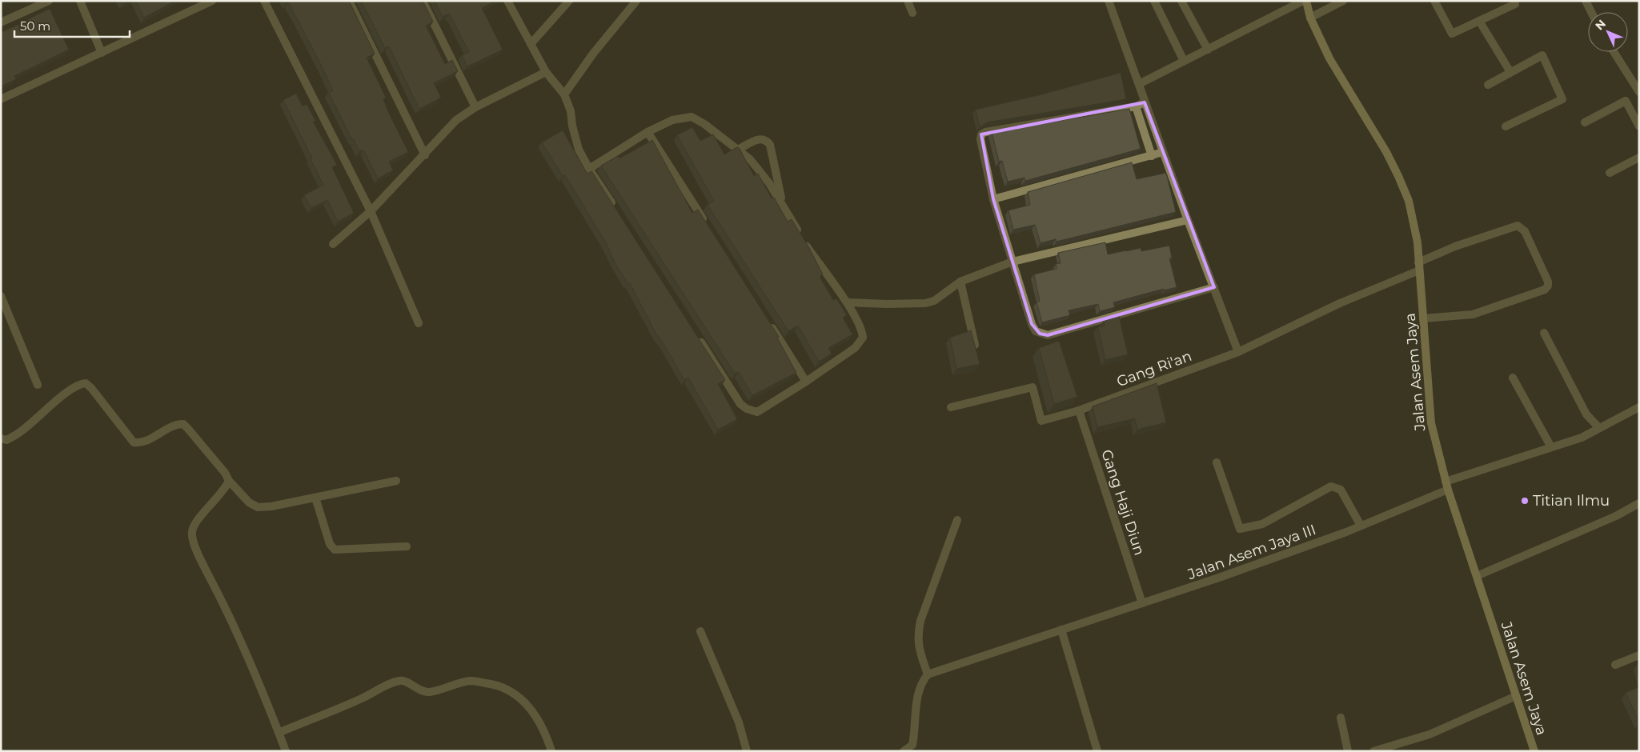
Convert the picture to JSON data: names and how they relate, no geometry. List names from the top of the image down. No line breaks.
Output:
{"streets":{"main road":["Jalan Asem Jaya"],"street":["Gang Ri'an","Gang Haji Diun","Jalan Asem Jaya III"]},"crossings":[["Gang Ri'an","Jalan Asem Jaya"],["Gang Ri'an","Gang Haji Diun"],["Jalan Asem Jaya","Jalan Asem Jaya III"],["Gang Haji Diun","Jalan Asem Jaya III"]],"places":["Titian Ilmu"],"scale_bar":"50 m","north":"top left"}
